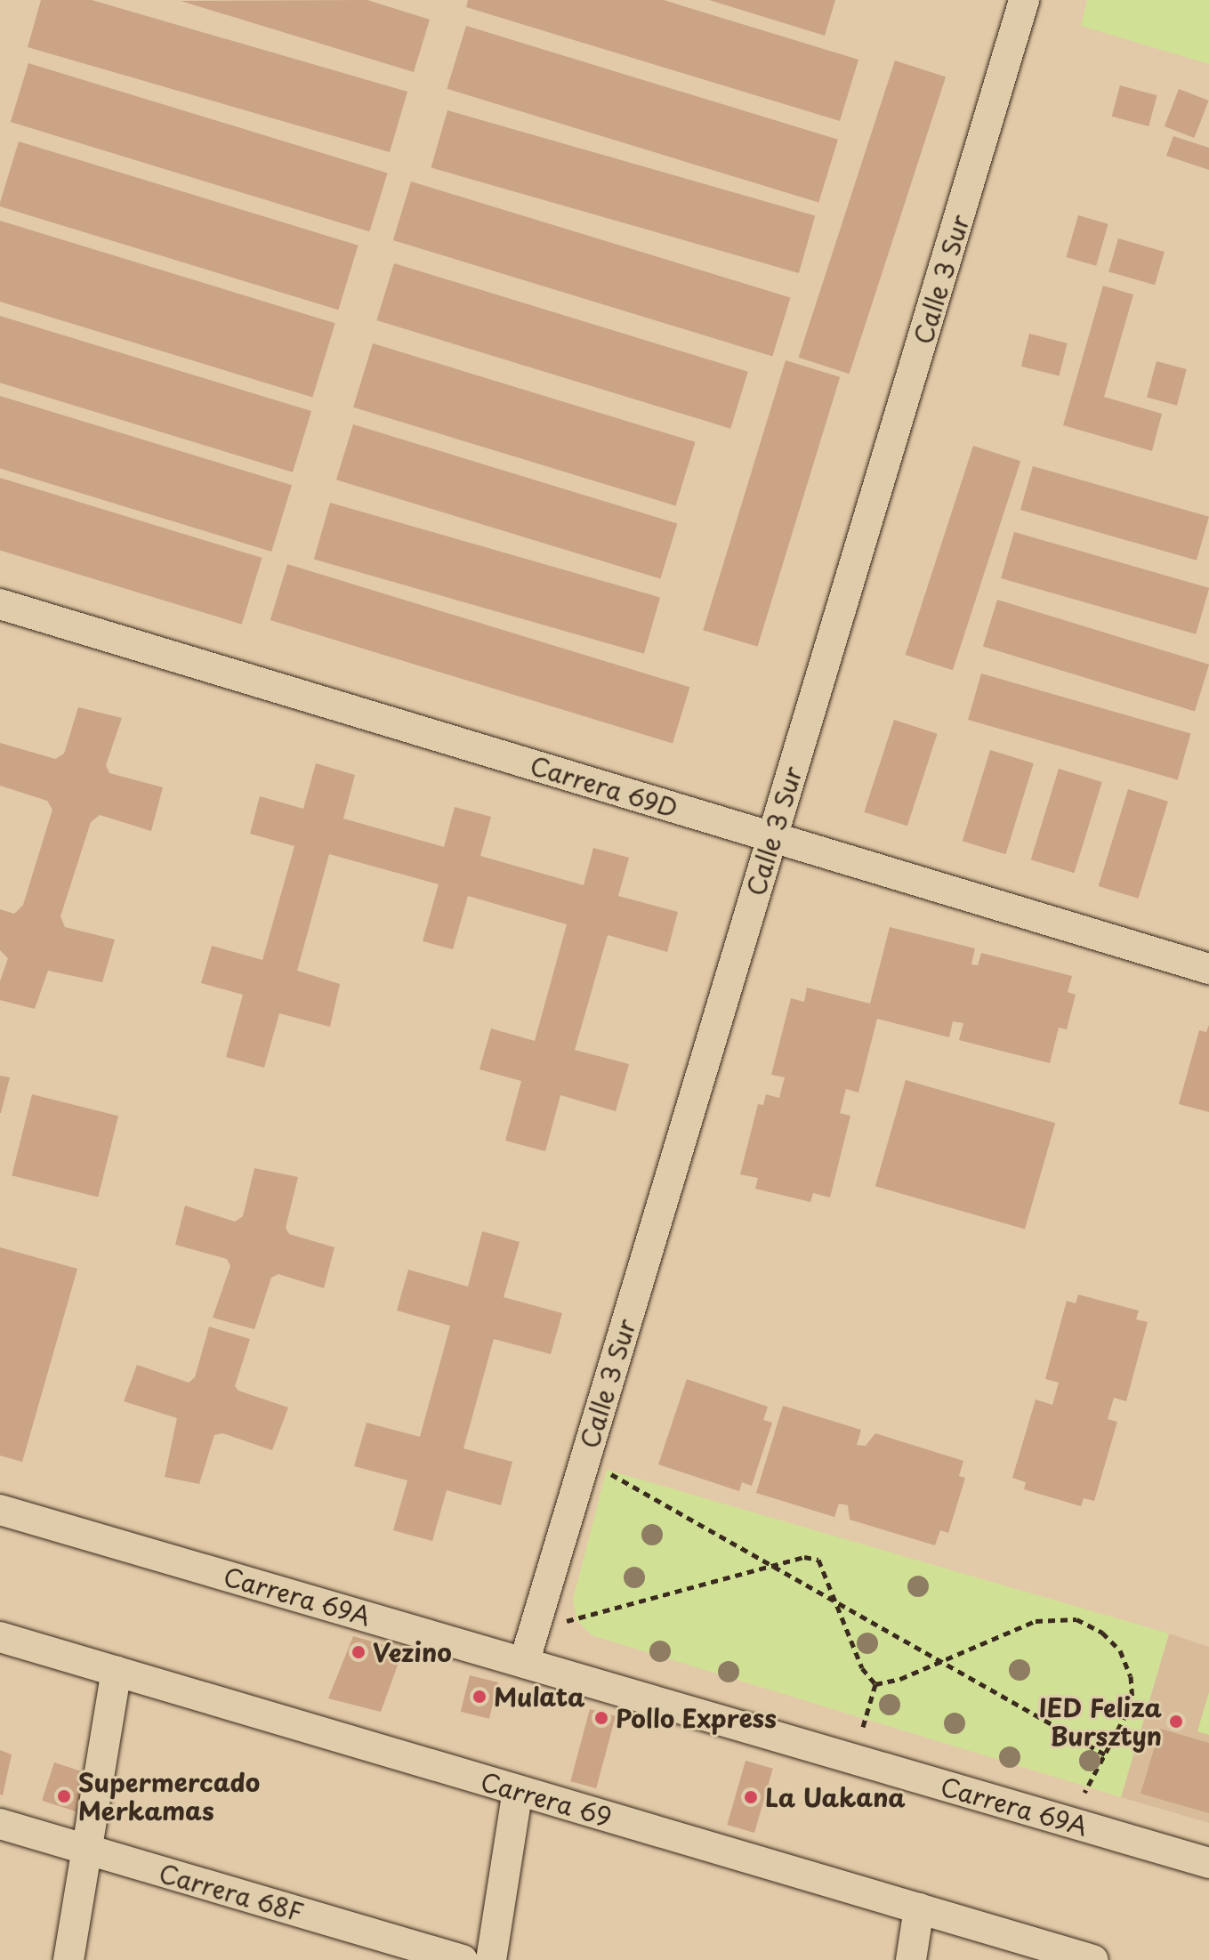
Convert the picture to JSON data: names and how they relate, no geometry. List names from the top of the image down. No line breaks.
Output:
{"streets":{"street":["Calle 3 Sur","Carrera 69D","Carrera 69A","Carrera 69","Carrera 68F"]},"crossings":[["Calle 3 Sur","Carrera 69D"],["Calle 3 Sur","Carrera 69A"]],"places":["Vezino","Mulata","Pollo Express","IED Feliza Bursztyn","Supermercado Merkamas","La Uakana"]}
